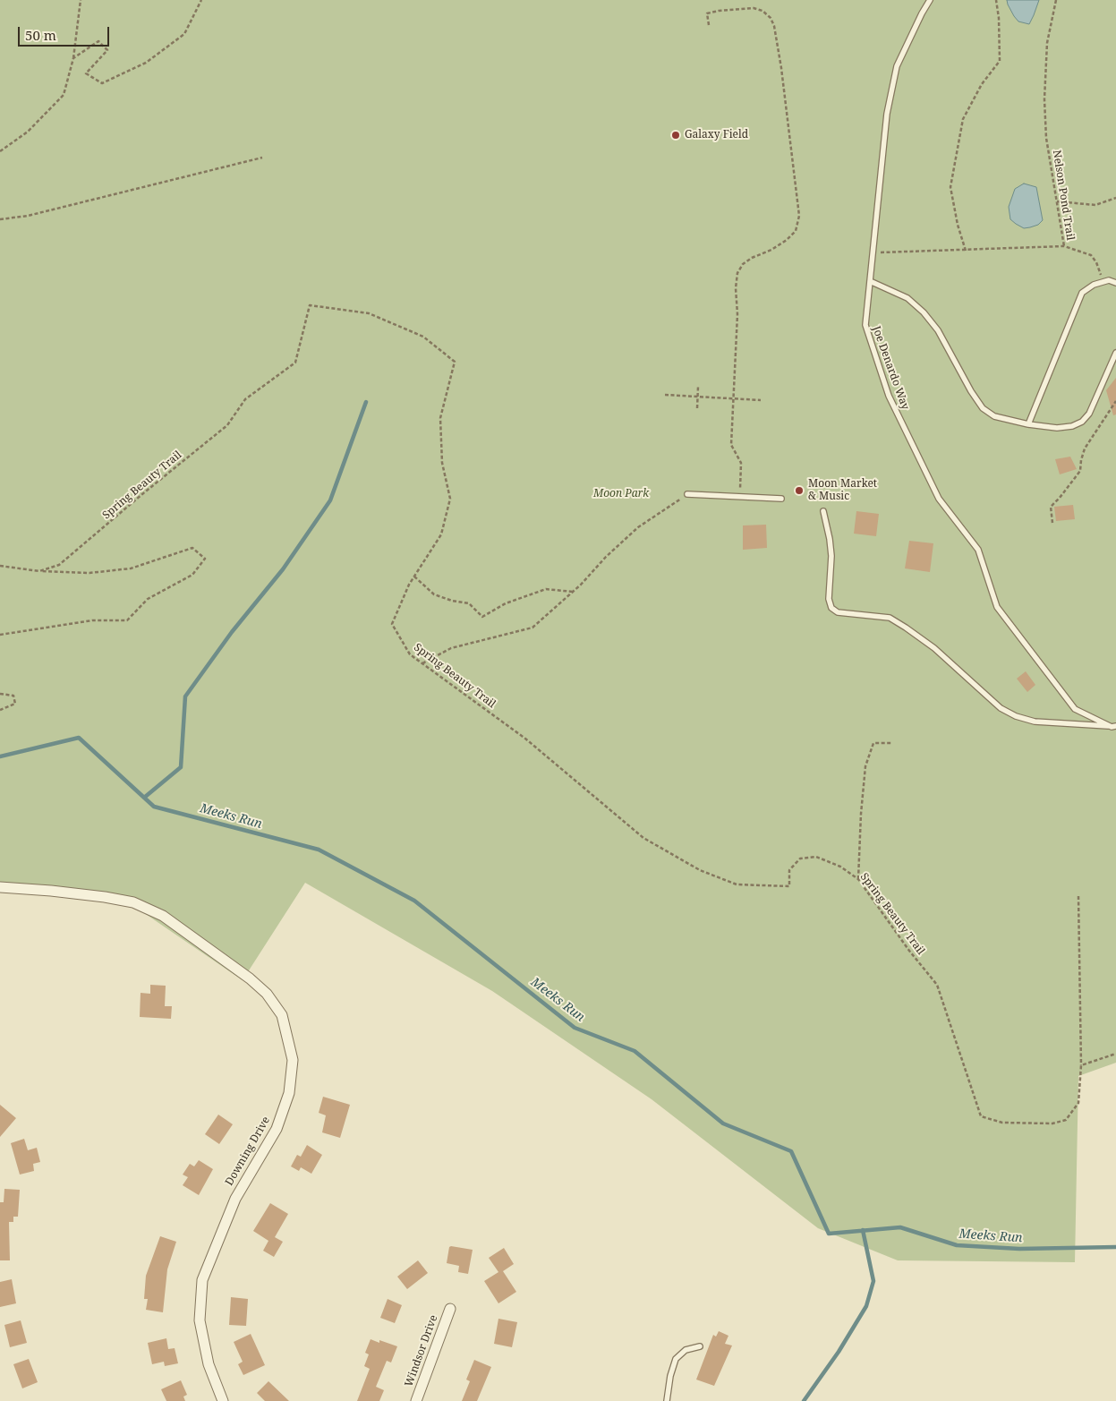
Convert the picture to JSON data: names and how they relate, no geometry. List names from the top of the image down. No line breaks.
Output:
{"streets":{"street":["Downing Drive","Windsor Drive"],"lane":["Joe Denardo Way"],"path":["Nelson Pond Trail","Spring Beauty Trail"]},"crossings":[["Nelson Pond Trail","Joe Denardo Way"]],"water":["Meeks Run"],"parks":["Moon Park"],"places":["Galaxy Field","Moon Market & Music"],"scale_bar":"50 m"}
